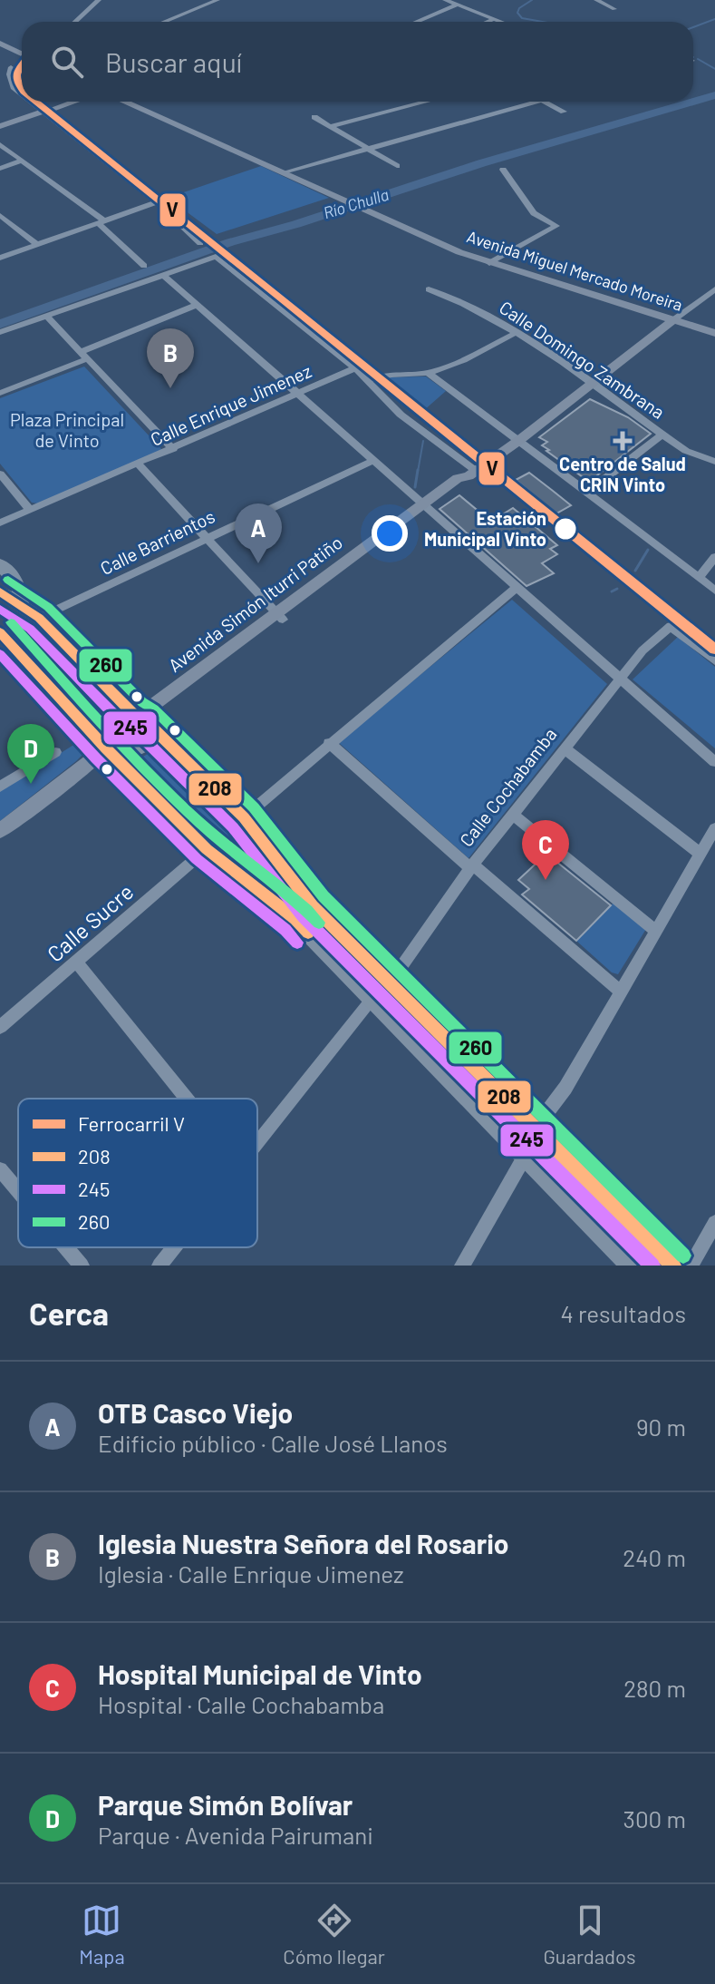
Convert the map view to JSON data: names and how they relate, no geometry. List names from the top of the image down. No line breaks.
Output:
{"streets":{"main road":["Avenida Miguel Mercado Moreira","Avenida Simón Iturri Patiño"],"street":["Calle Domingo Zambrana","Calle Enrique Jimenez","Calle Barrientos","Calle Cochabamba","Calle Sucre"]},"crossings":[["Avenida Miguel Mercado Moreira","Avenida Simón Iturri Patiño"],["Calle Domingo Zambrana","Avenida Simón Iturri Patiño"]],"water":["Río Chulla"],"parks":["Plaza Principal de Vinto"],"places":{"health":["Centro de Salud CRIN Vinto"],"other":["Estación Municipal Vinto"]},"lines":["rail line V","transit line 260","transit line 208","transit line 245"],"legend":["Ferrocarril V","208","245","260"],"page":{"search":"Buscar aquí","pins":["B","A","D","C"],"heading":["Cerca","4 resultados"],"list":[{"mark":"A","name":"OTB Casco Viejo","note":"Edificio público · Calle José Llanos","value":"90 m"},{"mark":"B","name":"Iglesia Nuestra Señora del Rosario","note":"Iglesia · Calle Enrique Jimenez","value":"240 m"},{"mark":"C","name":"Hospital Municipal de Vinto","note":"Hospital · Calle Cochabamba","value":"280 m"},{"mark":"D","name":"Parque Simón Bolívar","note":"Parque · Avenida Pairumani","value":"300 m"}],"nav":["Mapa","Cómo llegar","Guardados"]}}
